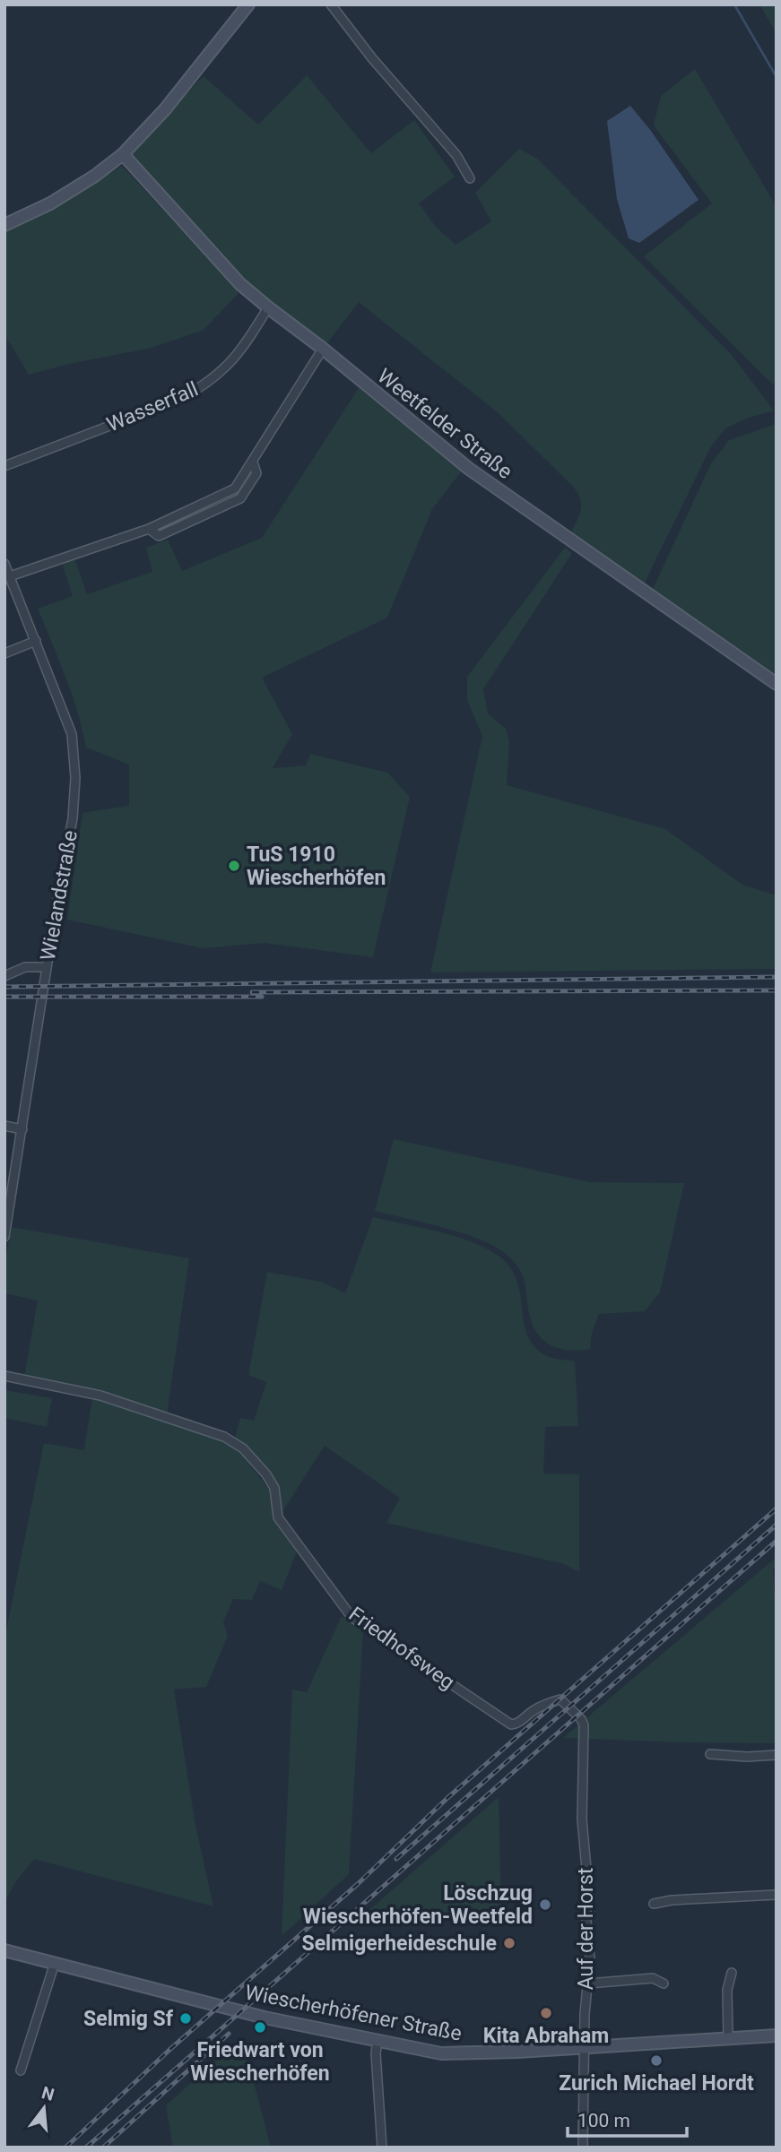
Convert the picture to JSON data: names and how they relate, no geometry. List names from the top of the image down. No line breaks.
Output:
{"streets":{"street":["Wasserfall","Weetfelder Straße","Wielandstraße","Friedhofsweg","Auf der Horst","Wiescherhöfener Straße"]},"crossings":[["Wasserfall","Weetfelder Straße"],["Friedhofsweg","Auf der Horst"],["Auf der Horst","Wiescherhöfener Straße"]],"places":["TuS 1910 Wiescherhöfen","Löschzug Wiescherhöfen-Weetfeld","Selmigerheideschule","Kita Abraham","Selmig Sf","Friedwart von Wiescherhöfen","Zurich Michael Hordt"],"scale_bar":"100 m","north":"top"}
